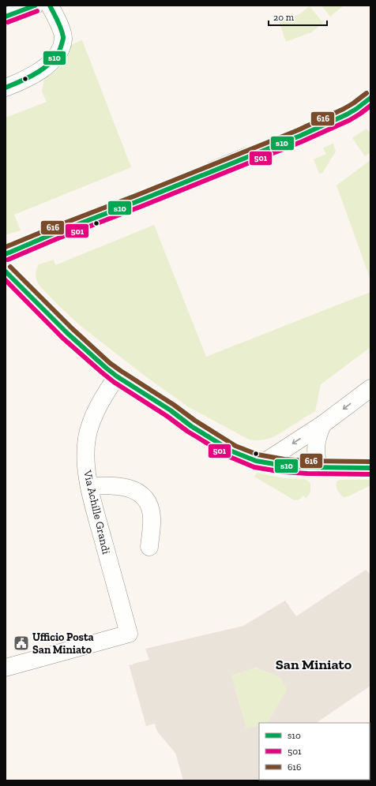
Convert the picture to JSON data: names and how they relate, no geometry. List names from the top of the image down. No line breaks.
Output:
{"streets":{"street":["Via Achille Grandi"]},"districts":["San Miniato"],"places":{"public building":["Ufficio Posta San Miniato"]},"lines":["transit line s10","transit line 501","transit line 616"],"legend":["s10","501","616"],"scale_bar":"20 m"}
